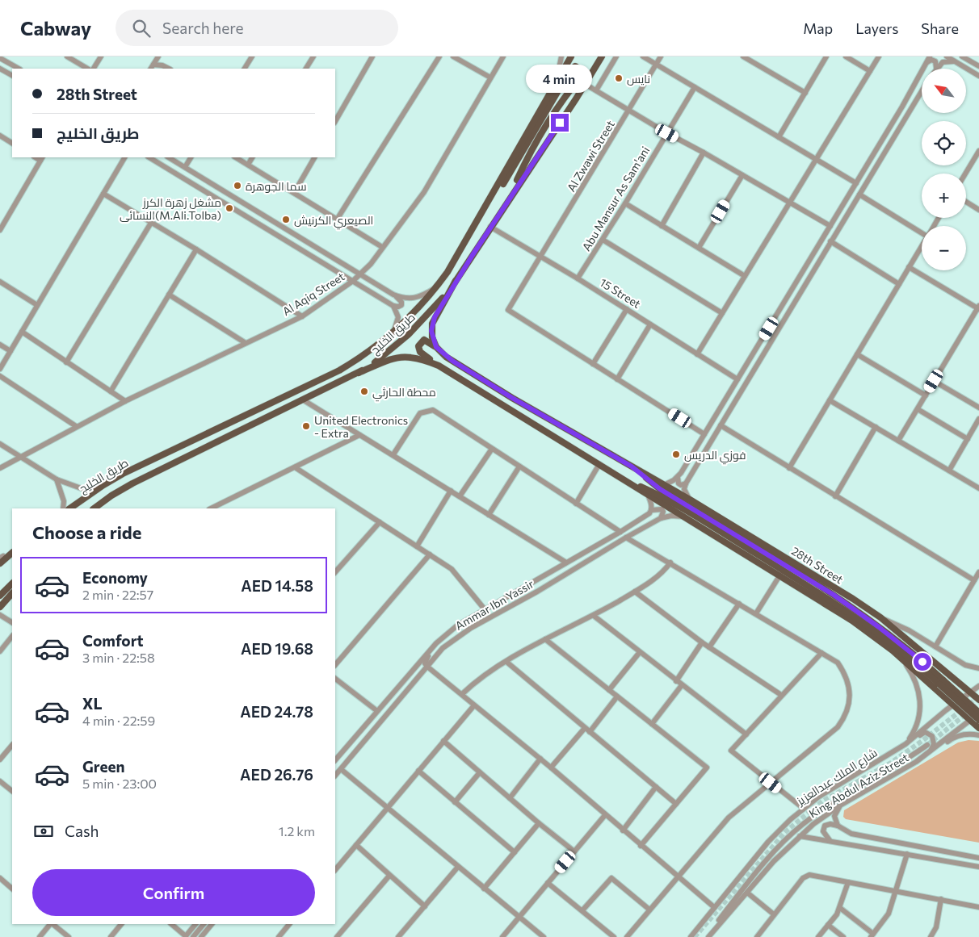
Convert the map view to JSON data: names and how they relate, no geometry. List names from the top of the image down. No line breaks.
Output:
{"streets":{"main road":["طريق الخليج","28th Street"],"street":["Al Zwawi Street","Abu Mansur As Sam'ani","15 Street","Al Aqiq Street","Ammar Ibn Yassir","شارع الملك عبدالعزيز","King Abdul Aziz Street"]},"crossings":[["Al Zwawi Street","15 Street"],["Abu Mansur As Sam'ani","15 Street"],["15 Street","طريق الخليج"],["طريق الخليج","28th Street"],["28th Street","شارع الملك عبدالعزيز"],["28th Street","King Abdul Aziz Street"],["شارع الملك عبدالعزيز","King Abdul Aziz Street"]],"places":["نايس","سما الجوهرة","مشغل زهرة الكرز النسائى(M.Ali.Tolba)","الصيعري الكرنيش","محطة الحارثي","United Electronics - Extra","فوزي الدريس"],"north":"top left","page":{"header":"Cabway","search":"Search here","nav":["Map","Layers","Share"],"bubble":"4 min","map_buttons":["+","−"],"banner":["28th Street","طريق الخليج"],"heading":"Choose a ride","list":[{"name":"Economy","note":"2 min · 22:57","value":"AED 14.58"},{"name":"Comfort","note":"3 min · 22:58","value":"AED 19.68"},{"name":"XL","note":"4 min · 22:59","value":"AED 24.78"},{"name":"Green","note":"5 min · 23:00","value":"AED 26.76"}],"pay":["Cash","1.2 km"],"buttons":"Confirm"}}
